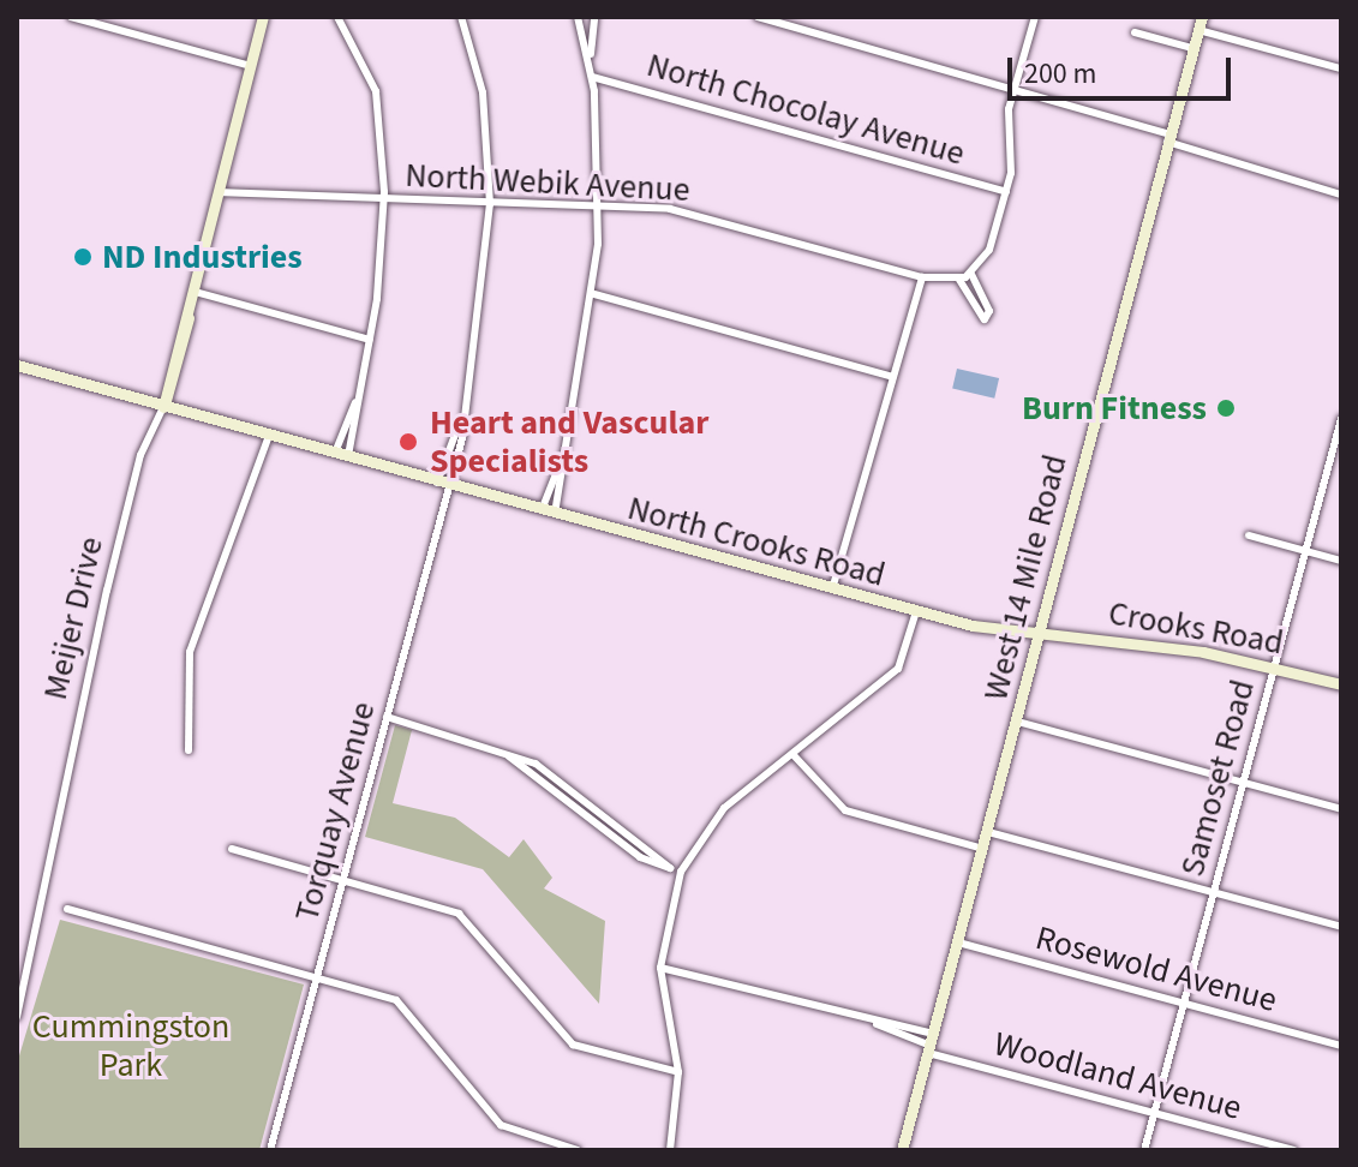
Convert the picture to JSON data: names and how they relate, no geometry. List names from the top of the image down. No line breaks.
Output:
{"streets":{"main road":["North Crooks Road","West 14 Mile Road","Crooks Road"],"street":["North Chocolay Avenue","North Webik Avenue","Meijer Drive","Samoset Road","Torquay Avenue","Rosewold Avenue","Woodland Avenue"]},"crossings":[["North Webik Avenue","Torquay Avenue"],["North Crooks Road","West 14 Mile Road"],["North Crooks Road","Meijer Drive"],["North Crooks Road","Crooks Road"],["North Crooks Road","Torquay Avenue"],["West 14 Mile Road","Crooks Road"],["West 14 Mile Road","Rosewold Avenue"],["West 14 Mile Road","Woodland Avenue"],["Crooks Road","Samoset Road"],["Samoset Road","Rosewold Avenue"],["Samoset Road","Woodland Avenue"]],"parks":["Cummingston Park"],"places":["ND Industries","Burn Fitness","Heart and Vascular Specialists"],"scale_bar":"200 m"}
